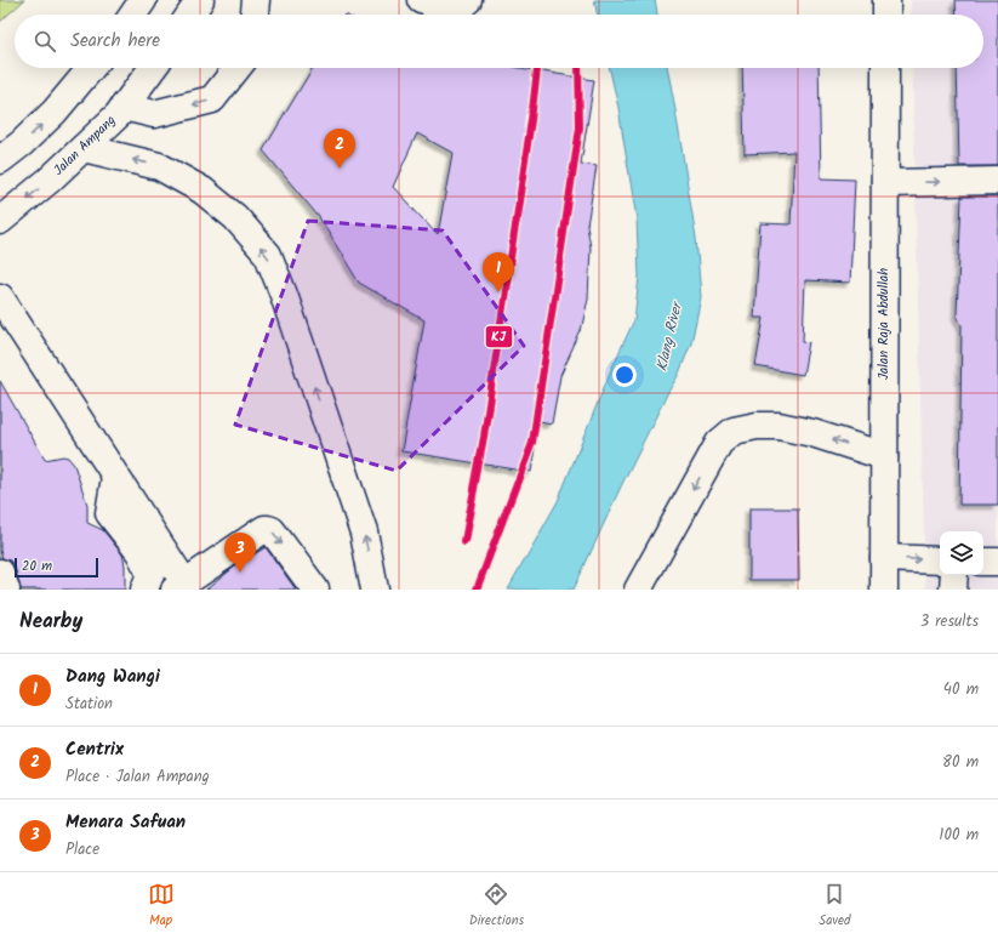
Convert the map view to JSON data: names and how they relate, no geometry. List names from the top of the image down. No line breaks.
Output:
{"streets":{"main road":["Jalan Ampang","Jalan Raja Abdullah"]},"water":["Klang River"],"lines":["transit line KJ"],"scale_bar":"20 m","page":{"search":"Search here","pins":["2","1","3"],"scale":"20 m","heading":["Nearby","3 results"],"list":[{"mark":"1","name":"Dang Wangi","note":"Station","value":"40 m"},{"mark":"2","name":"Centrix","note":"Place · Jalan Ampang","value":"80 m"},{"mark":"3","name":"Menara Safuan","note":"Place","value":"100 m"}],"nav":["Map","Directions","Saved"]}}
